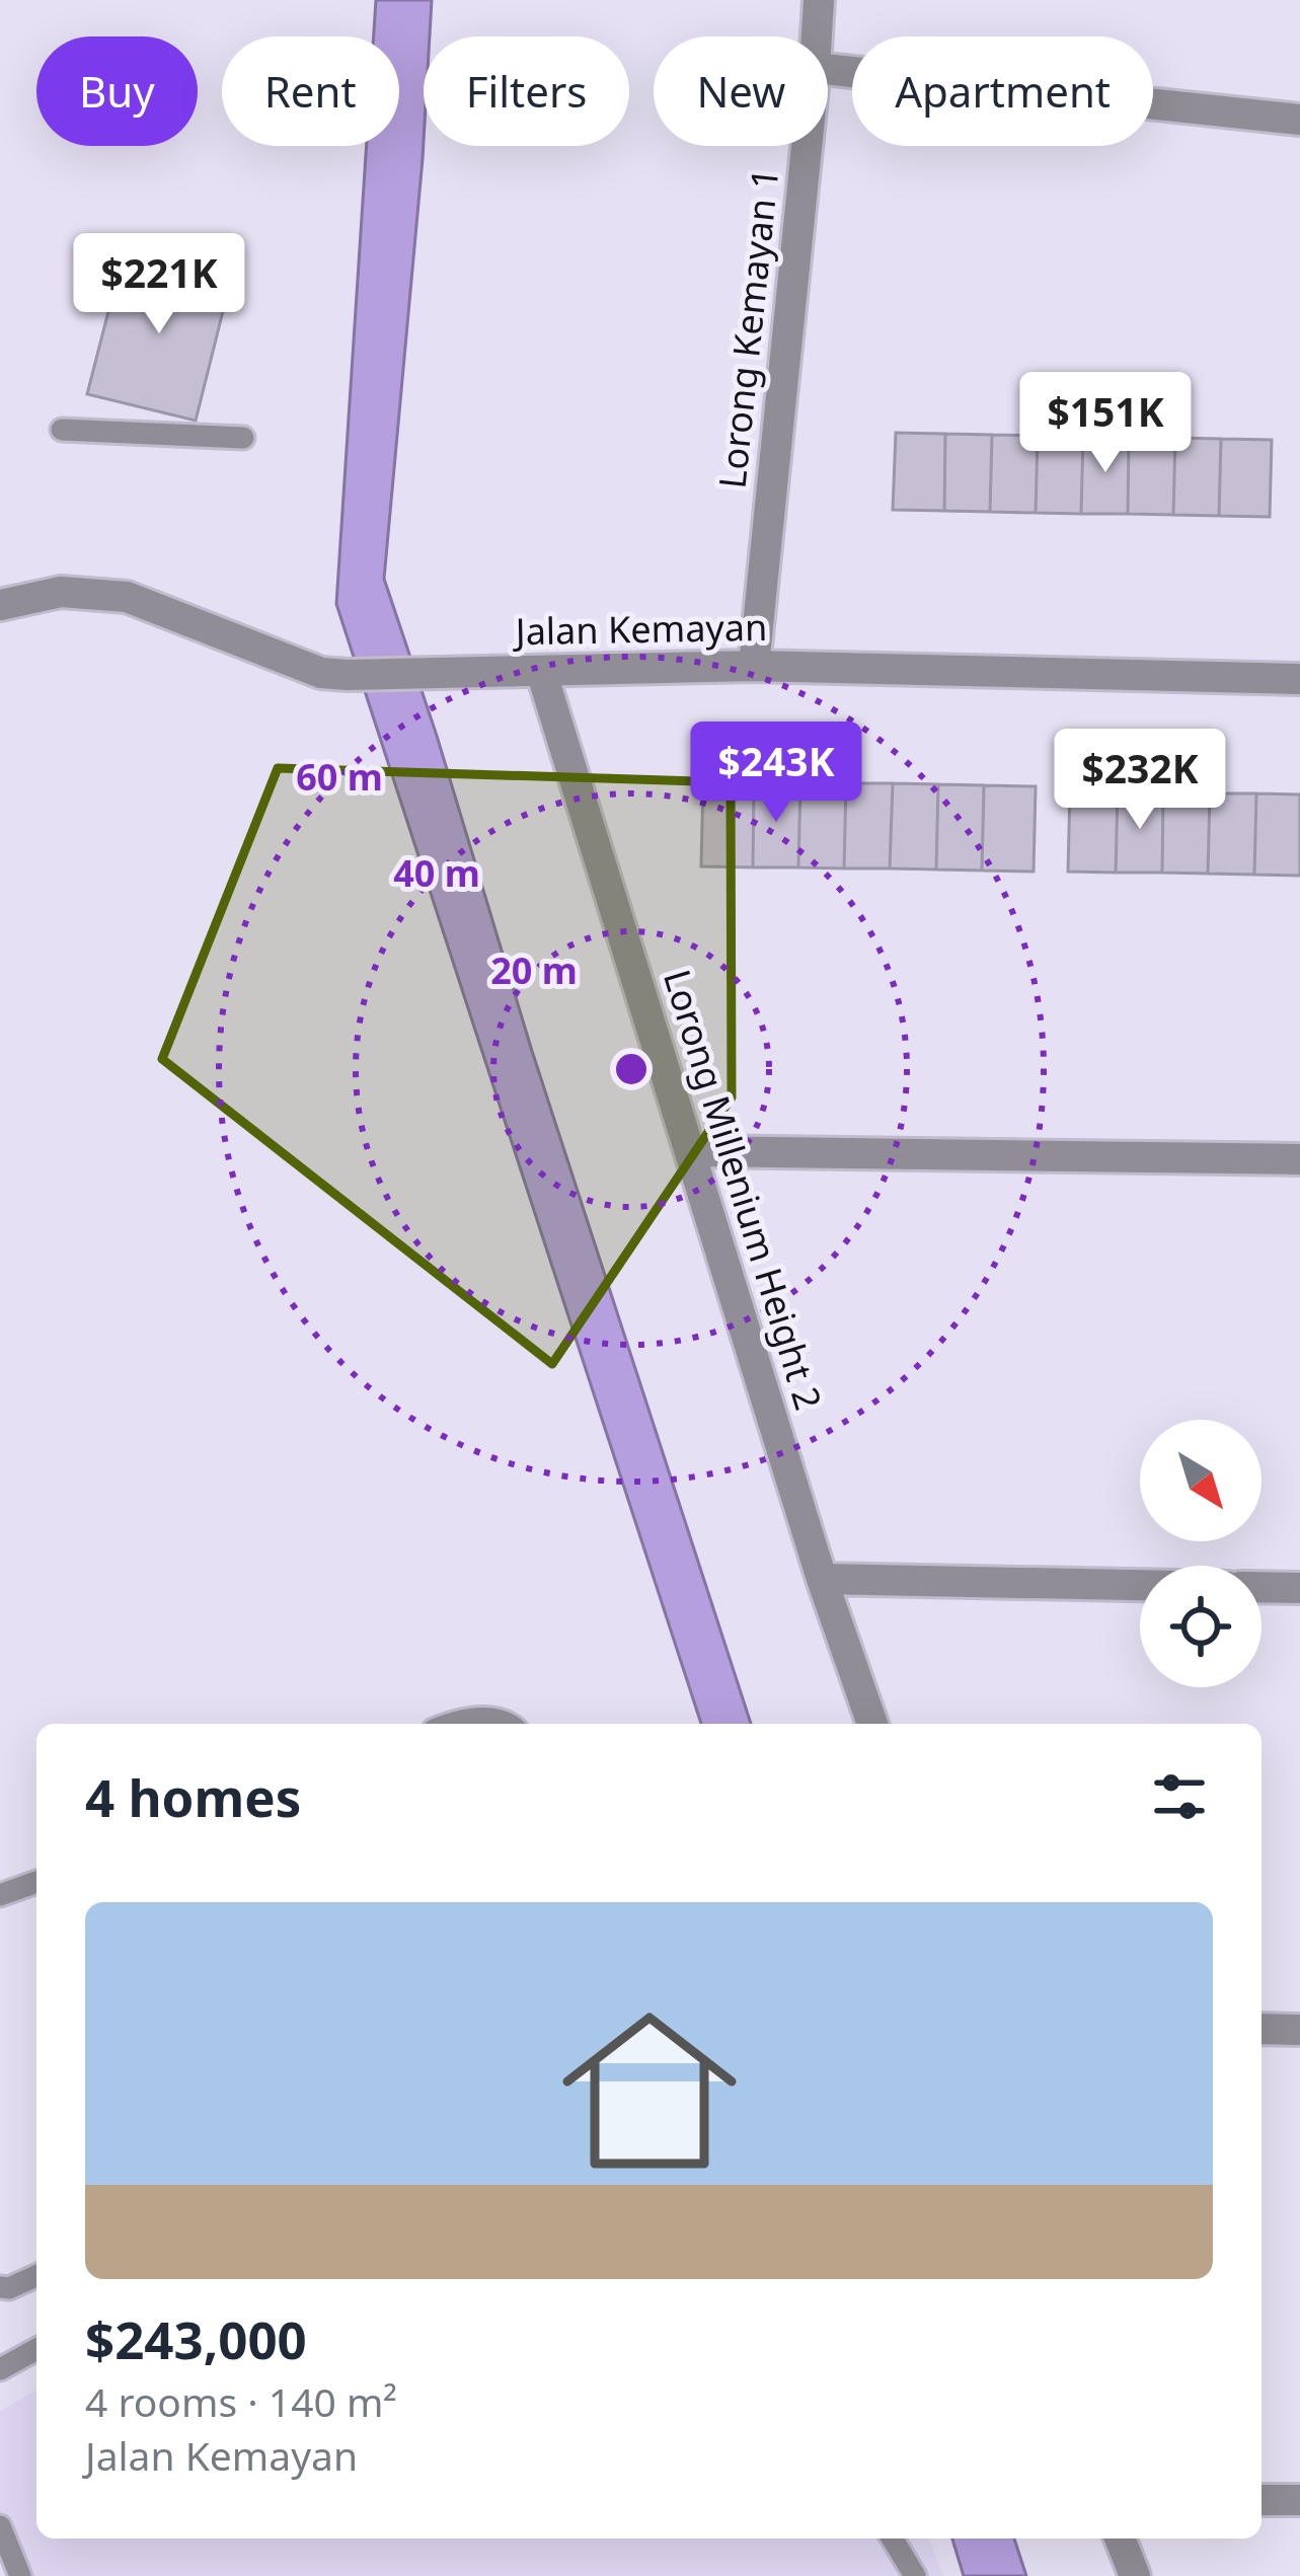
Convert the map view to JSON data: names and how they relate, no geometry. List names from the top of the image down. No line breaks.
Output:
{"streets":{"street":["Lorong Kemayan 1","Jalan Kemayan","Lorong Millenium Height 2"]},"crossings":[["Lorong Kemayan 1","Jalan Kemayan"],["Jalan Kemayan","Lorong Millenium Height 2"]],"north":"bottom right","page":{"chip":["Buy","Rent","Filters","New","Apartment"],"price":["$221K","$151K","$243K","$232K"],"heading":"4 homes","list":[{"name":"$243,000","note":"4 rooms · 140 m² · Jalan Kemayan"}]},"rings":["60 m","40 m","20 m"]}
